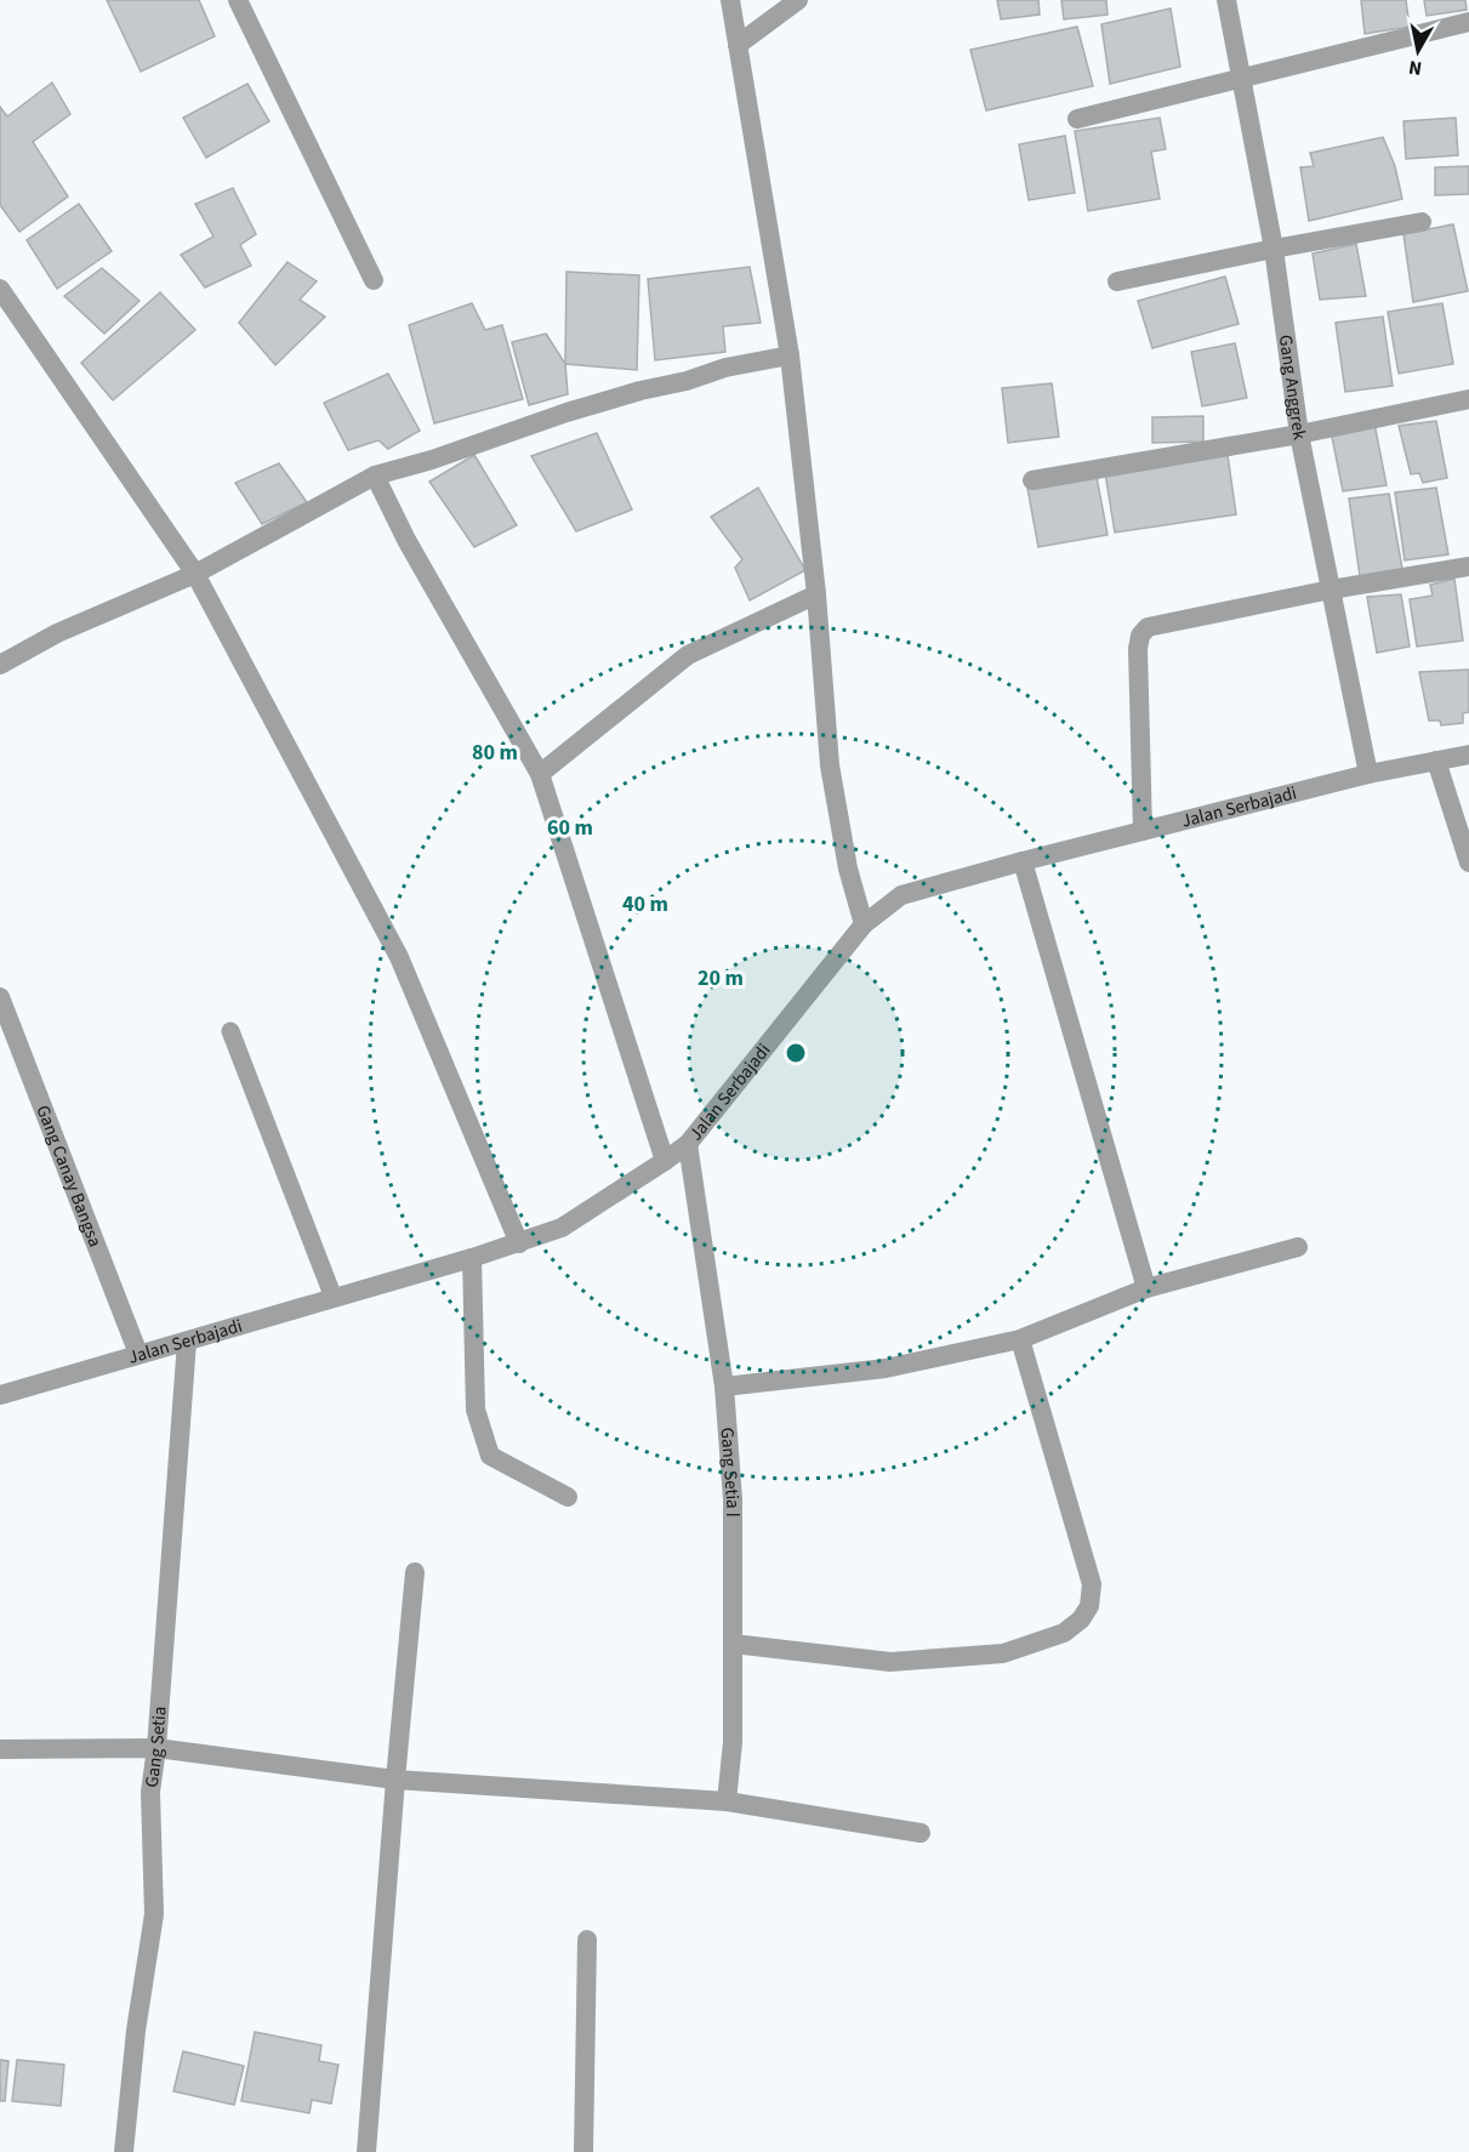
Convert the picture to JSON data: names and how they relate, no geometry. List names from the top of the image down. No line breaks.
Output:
{"streets":{"street":["Gang Anggrek","Jalan Serbajadi","Gang Canay Bangsa","Gang Setia I","Gang Setia"]},"crossings":[["Gang Anggrek","Jalan Serbajadi"],["Jalan Serbajadi","Gang Canay Bangsa"],["Jalan Serbajadi","Gang Setia I"],["Jalan Serbajadi","Gang Setia"]],"north":"bottom","rings":["80 m","60 m","40 m","20 m"]}
